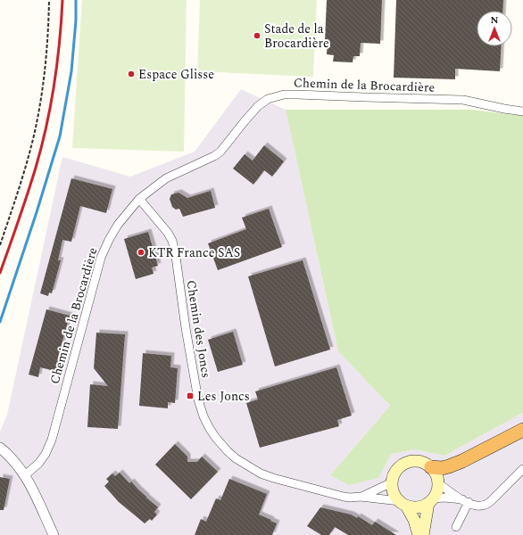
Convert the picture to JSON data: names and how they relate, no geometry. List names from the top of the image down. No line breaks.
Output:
{"streets":{"street":["Chemin de la Brocardière","Chemin des Joncs"]},"crossings":[["Chemin de la Brocardière","Chemin des Joncs"]],"places":{"other":["Stade de la Brocardière","Espace Glisse","KTR France SAS"],"transit":["Les Joncs"]},"north":"top"}
